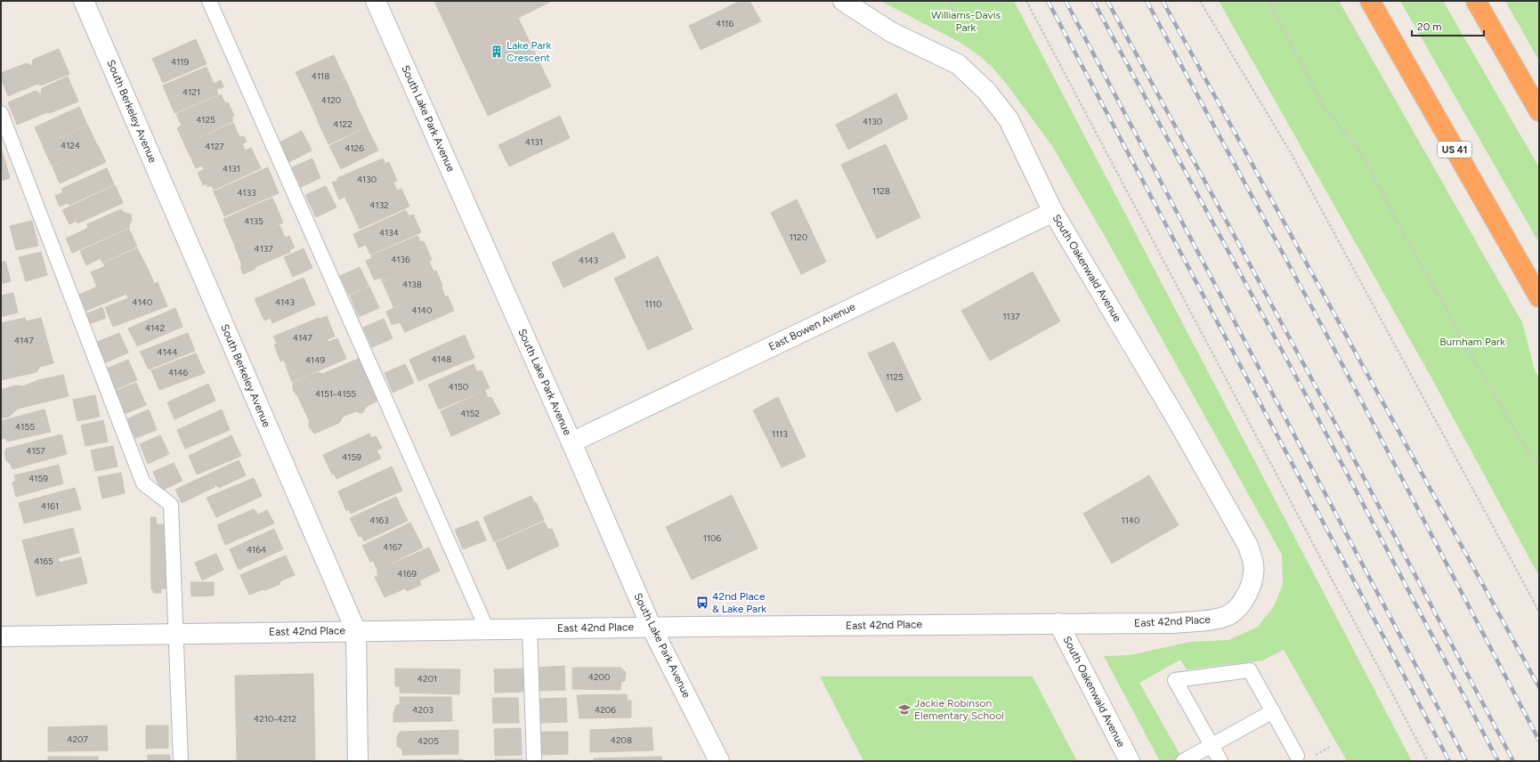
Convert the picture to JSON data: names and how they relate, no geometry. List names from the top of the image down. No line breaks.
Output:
{"streets":{"highway":["US 41"],"street":["South Berkeley Avenue","South Lake Park Avenue","South Oakenwald Avenue","East Bowen Avenue","East 42nd Place"]},"crossings":[["South Berkeley Avenue","East 42nd Place"],["South Lake Park Avenue","East Bowen Avenue"],["South Lake Park Avenue","East 42nd Place"],["South Oakenwald Avenue","East Bowen Avenue"],["South Oakenwald Avenue","East 42nd Place"]],"parks":["Williams-Davis Park","Burnham Park"],"places":{"building":["Lake Park Crescent"],"bus stop":["42nd Place & Lake Park"],"school or university":["Jackie Robinson Elementary School"]},"house_numbers":["4116","4119","4118","4121","4120","4125","4130","4122","4131","4124","4127","4126","4131","4130","1128","4133","4132","4135","4134","1120","4137","4136","4143","4138","4140","4143","1110","4140","1137","4142","4147","4147","4144","4148","4149","4146","1125","4150","4151-4155","4152","4155","1113","4157","4159","4159","4161","4163","1140","1106","4167","4164","4165","4169","4200","4201","4203","4206","4210-4212","4207","4208","4205"],"scale_bar":"20 m"}
